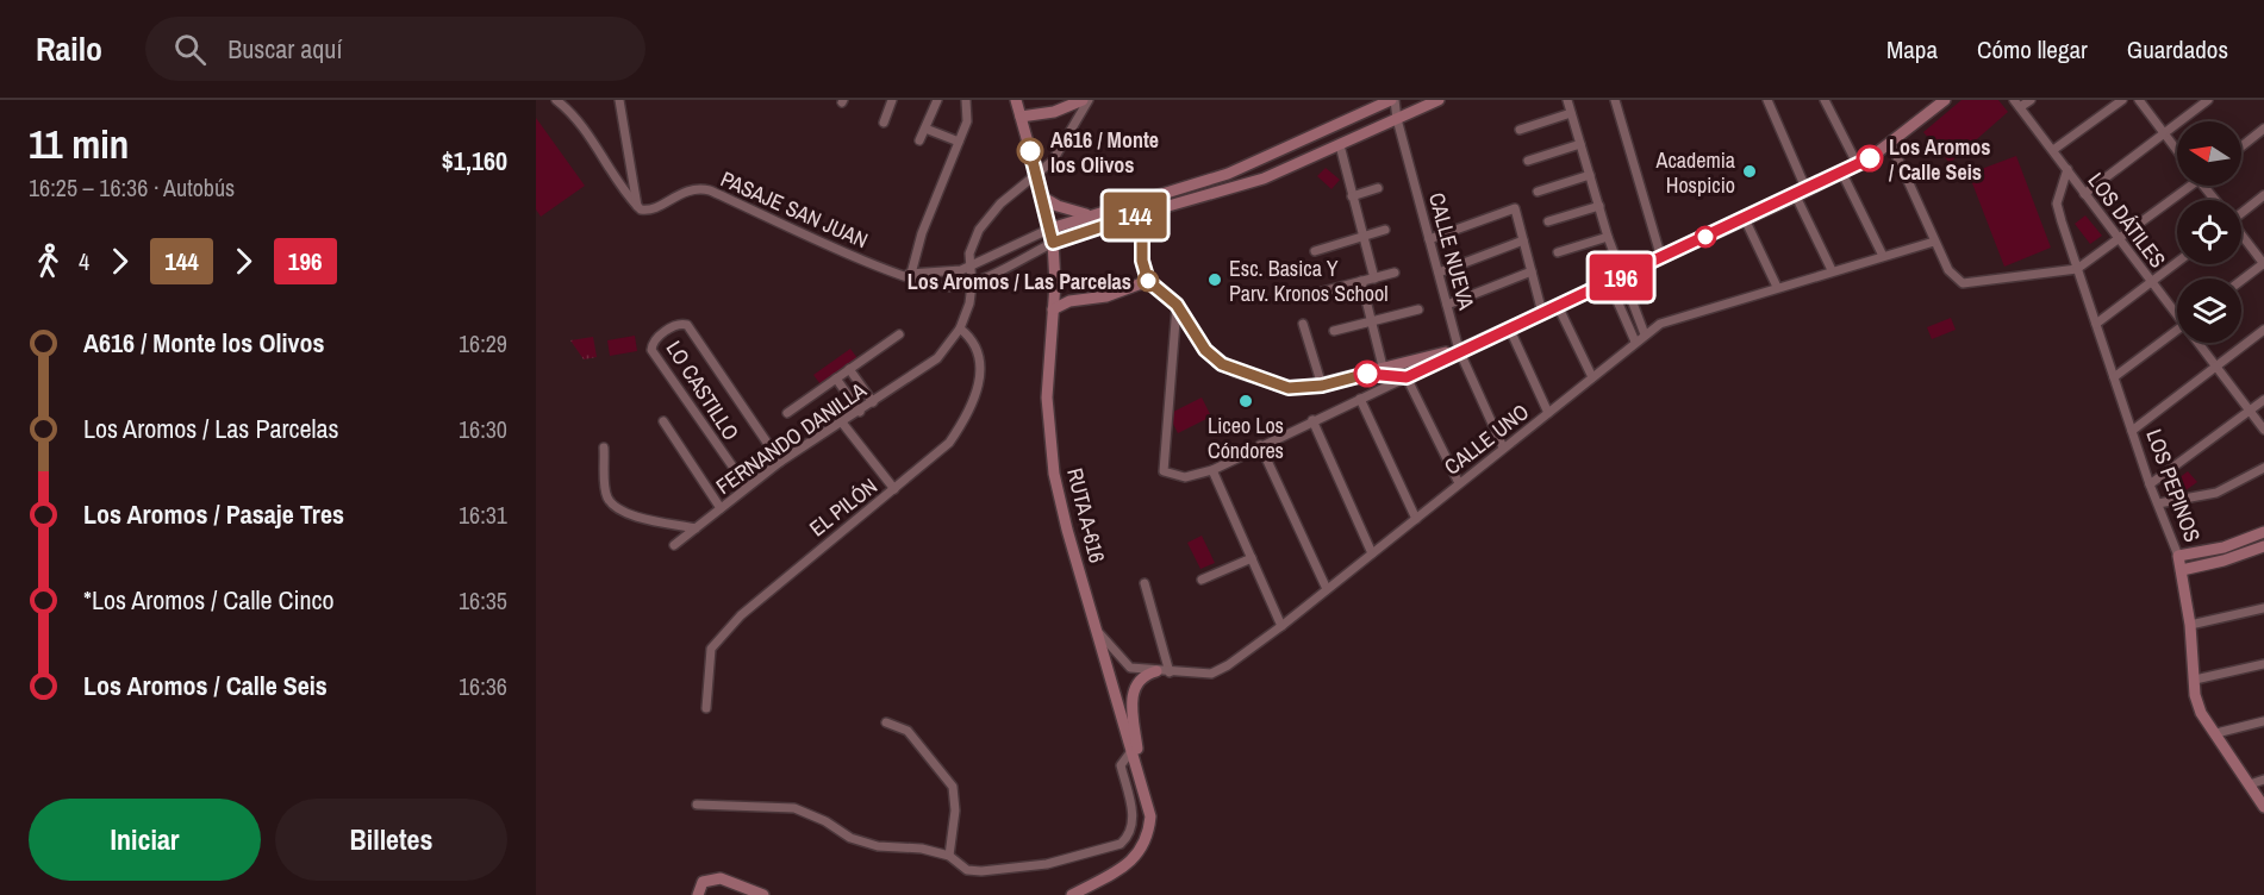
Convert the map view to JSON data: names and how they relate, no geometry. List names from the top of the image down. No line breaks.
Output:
{"streets":{"main road":["LOS PEPINOS","RUTA A-616"],"street":["PASAJE SAN JUAN","LOS DÁTILES","CALLE NUEVA","LO CASTILLO","FERNANDO DANILLA","CALLE UNO","EL PILÓN"]},"crossings":[["PASAJE SAN JUAN","RUTA A-616"],["LOS DÁTILES","LOS PEPINOS"],["CALLE NUEVA","CALLE UNO"],["LO CASTILLO","FERNANDO DANILLA"],["FERNANDO DANILLA","EL PILÓN"],["CALLE UNO","RUTA A-616"]],"places":["A616 / Monte los Olivos","Los Aromos / Calle Seis","Academia Hospicio","Esc. Basica Y Parv. Kronos School","Los Aromos / Las Parcelas","Liceo Los Cóndores"],"lines":["bus line 144","bus line 196"],"north":"left","page":{"header":"Railo","search":"Buscar aquí","nav":["Mapa","Cómo llegar","Guardados"],"heading":["11 min","16:25 – 16:36 · Autobús","$1,160"],"on_map":["144","196"],"legs":["4","144","196"],"list":[{"name":"A616 / Monte los Olivos","value":"16:29"},{"name":"Los Aromos / Las Parcelas","value":"16:30"},{"name":"Los Aromos / Pasaje Tres","value":"16:31"},{"name":"*Los Aromos / Calle Cinco","value":"16:35"},{"name":"Los Aromos / Calle Seis","value":"16:36"}],"buttons":["Iniciar","Billetes"]}}
